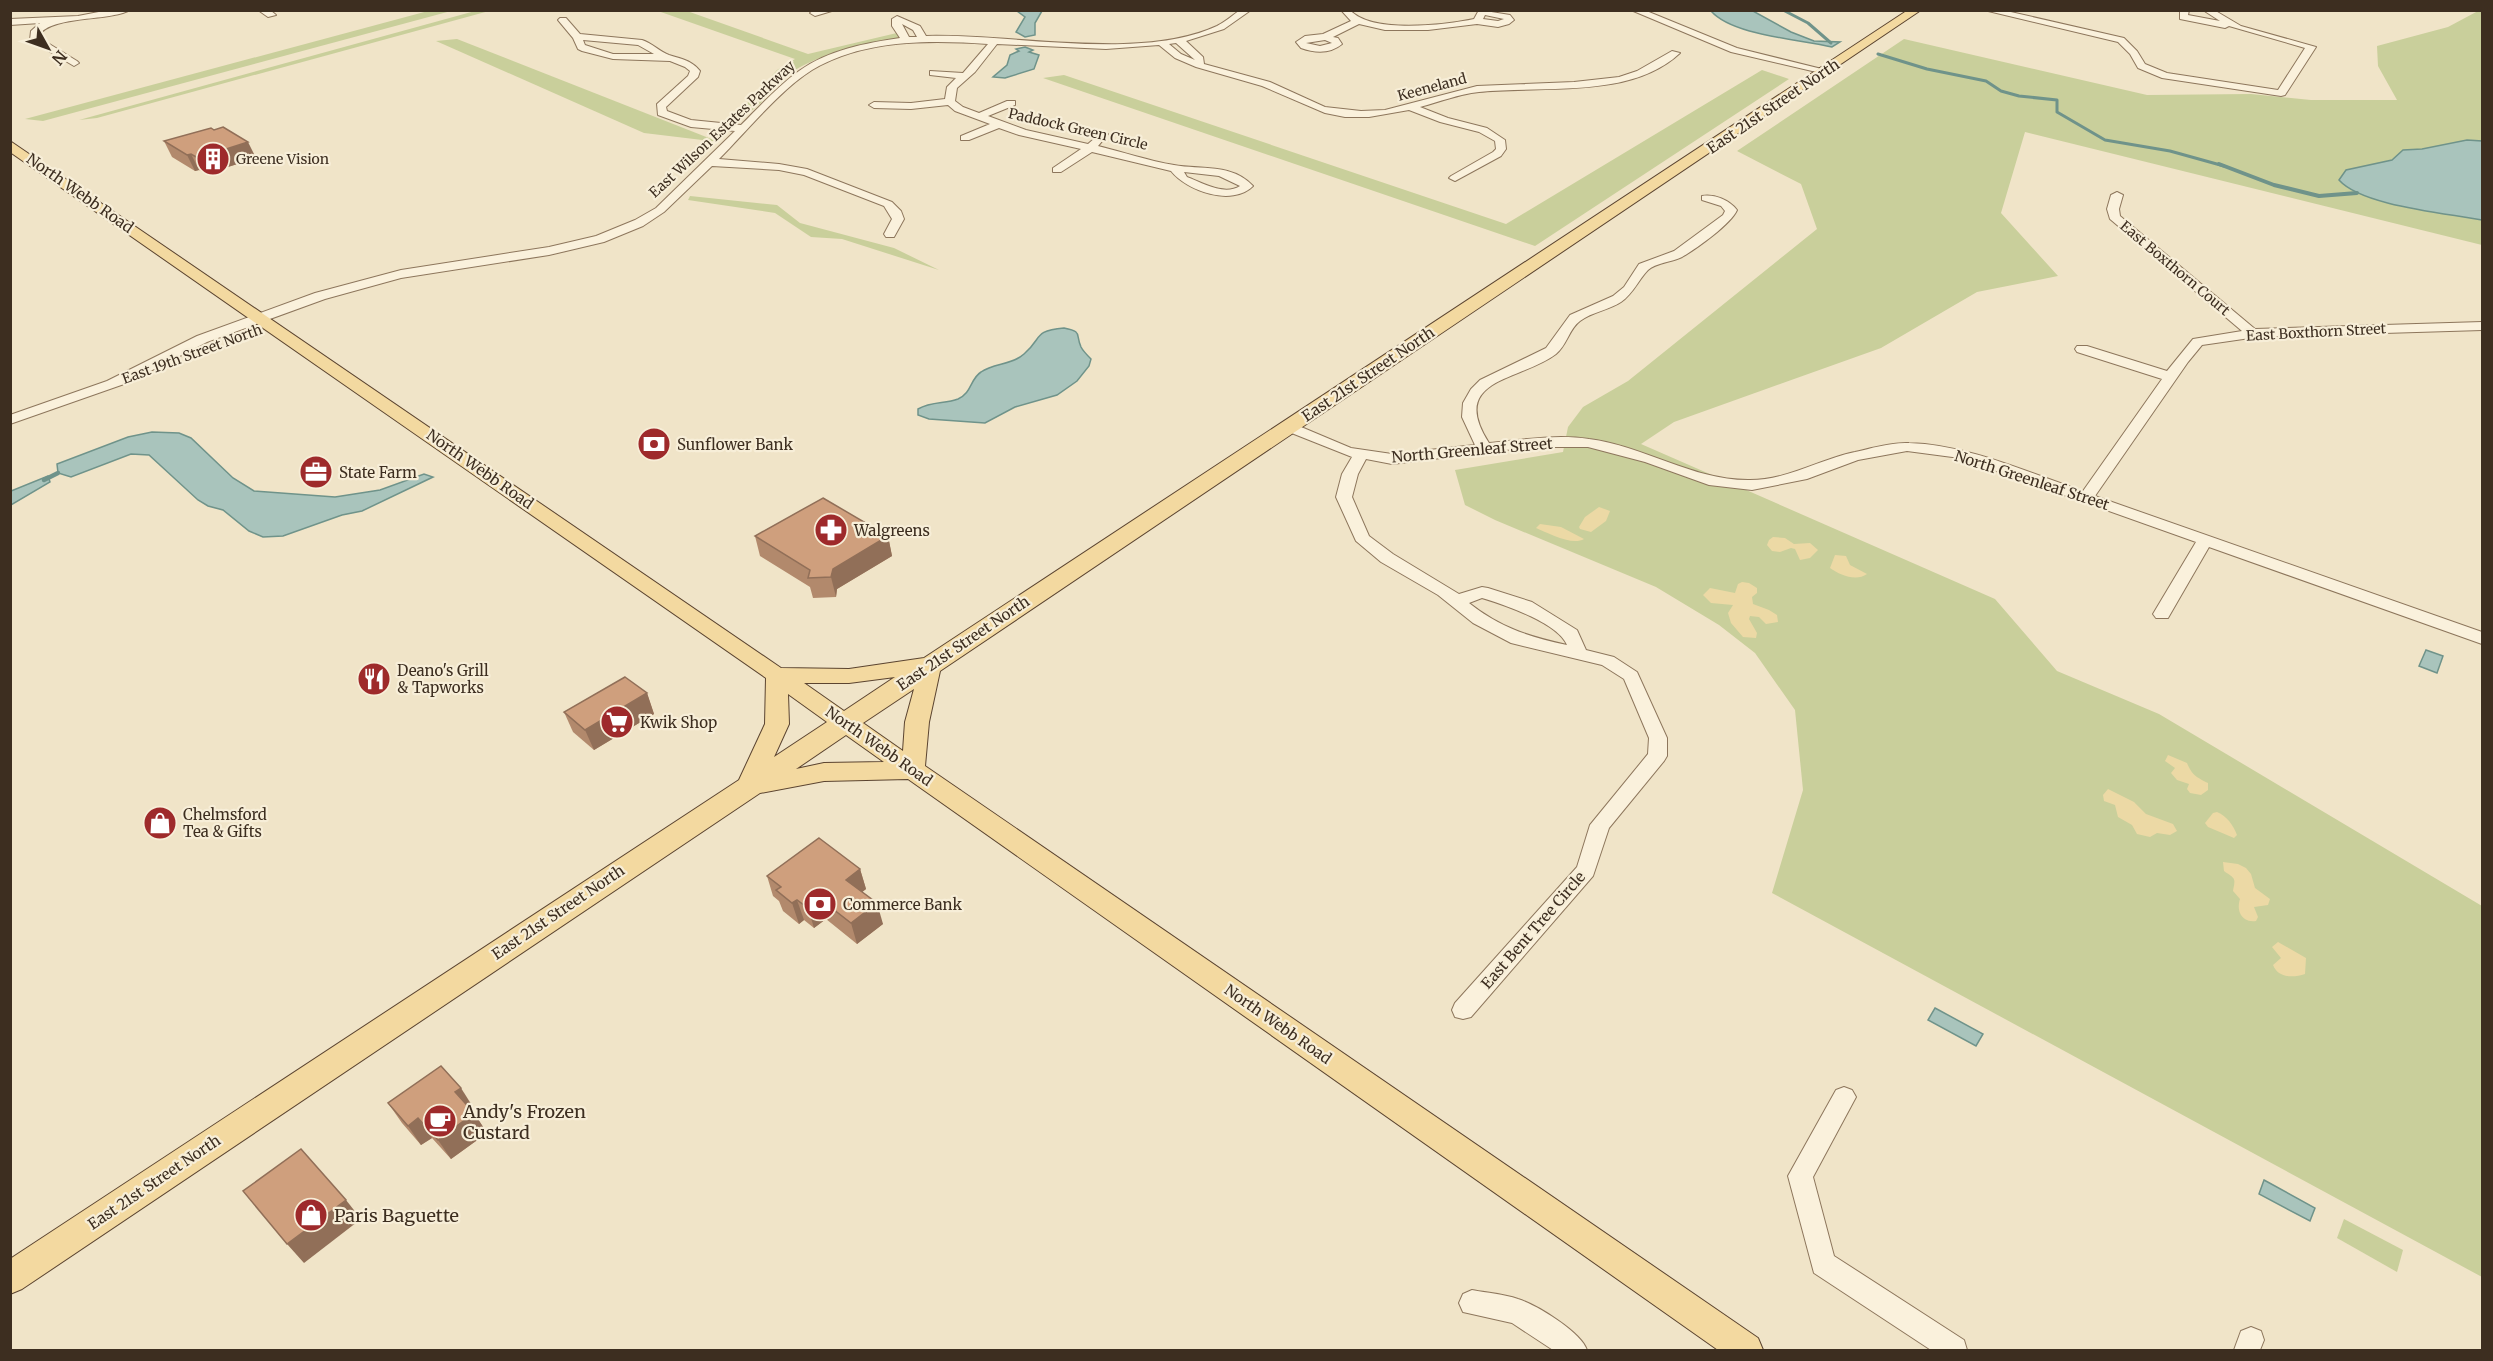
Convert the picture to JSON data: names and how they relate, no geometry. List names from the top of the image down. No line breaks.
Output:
{"streets":{"main road":["East 21st Street North","North Webb Road"],"street":["Keeneland","East Wilson Estates Parkway","Paddock Green Circle","East Boxthorn Court","East Boxthorn Street","East 19th Street North","North Greenleaf Street","East Bent Tree Circle"]},"crossings":[["Keeneland","East Wilson Estates Parkway"],["East 21st Street North","North Webb Road"],["East 21st Street North","North Greenleaf Street"],["East Wilson Estates Parkway","North Webb Road"],["East Wilson Estates Parkway","East 19th Street North"],["North Webb Road","East 19th Street North"],["East Boxthorn Court","East Boxthorn Street"],["East Boxthorn Street","North Greenleaf Street"],["North Greenleaf Street","East Bent Tree Circle"]],"places":{"building":["Greene Vision"],"bank":["Sunflower Bank","Commerce Bank"],"office":["State Farm"],"pharmacy":["Walgreens"],"restaurant":["Deano's Grill & Tapworks"],"supermarket":["Kwik Shop"],"shop":["Chelmsford Tea & Gifts","Paris Baguette"],"cafe":["Andy's Frozen Custard"]},"north":"bottom right"}
